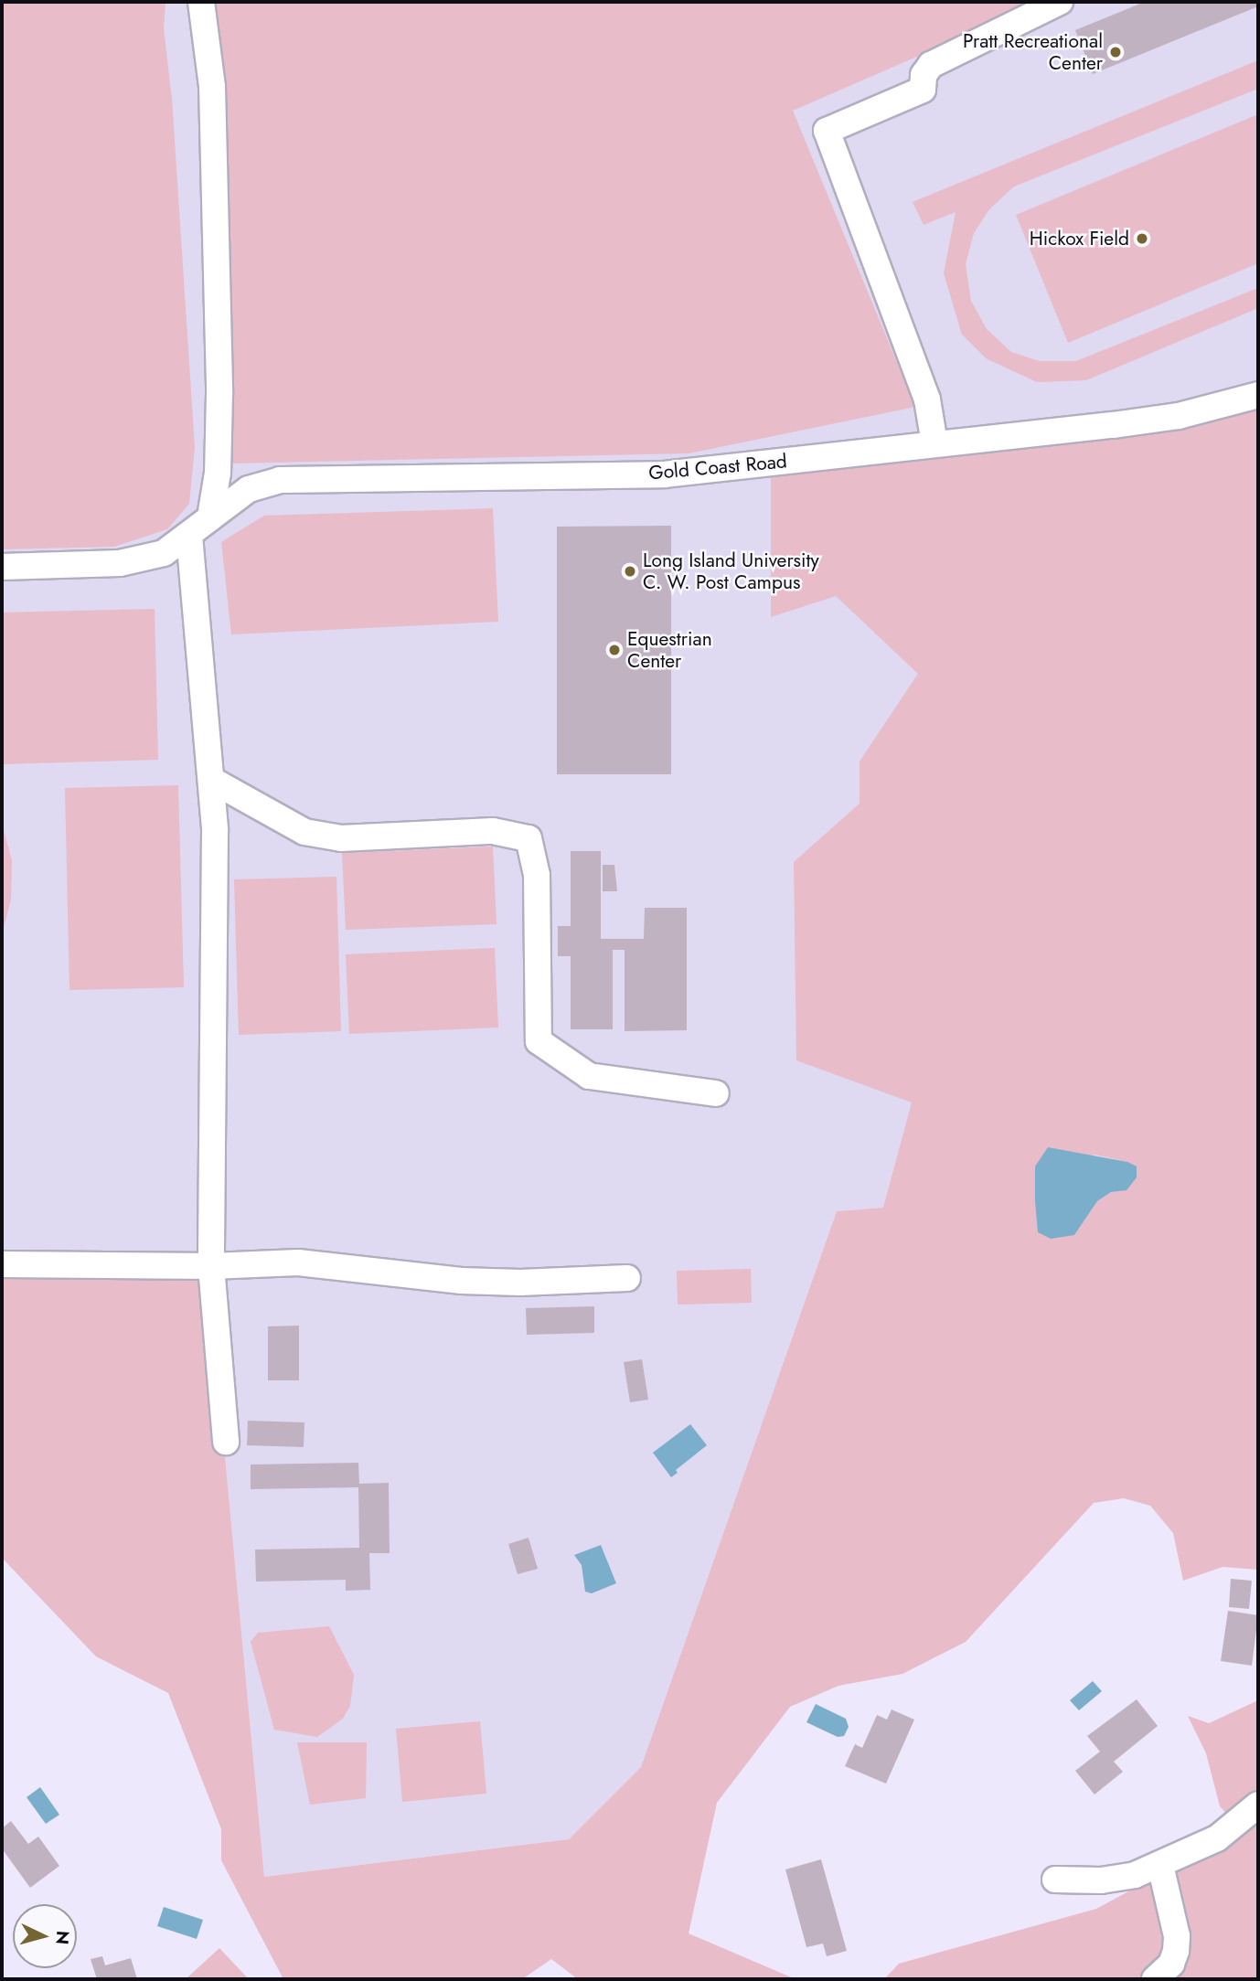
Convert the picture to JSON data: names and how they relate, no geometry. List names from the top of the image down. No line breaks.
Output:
{"streets":{"street":["Gold Coast Road"]},"places":["Pratt Recreational Center","Hickox Field","Long Island University C. W. Post Campus","Equestrian Center"],"north":"right"}
